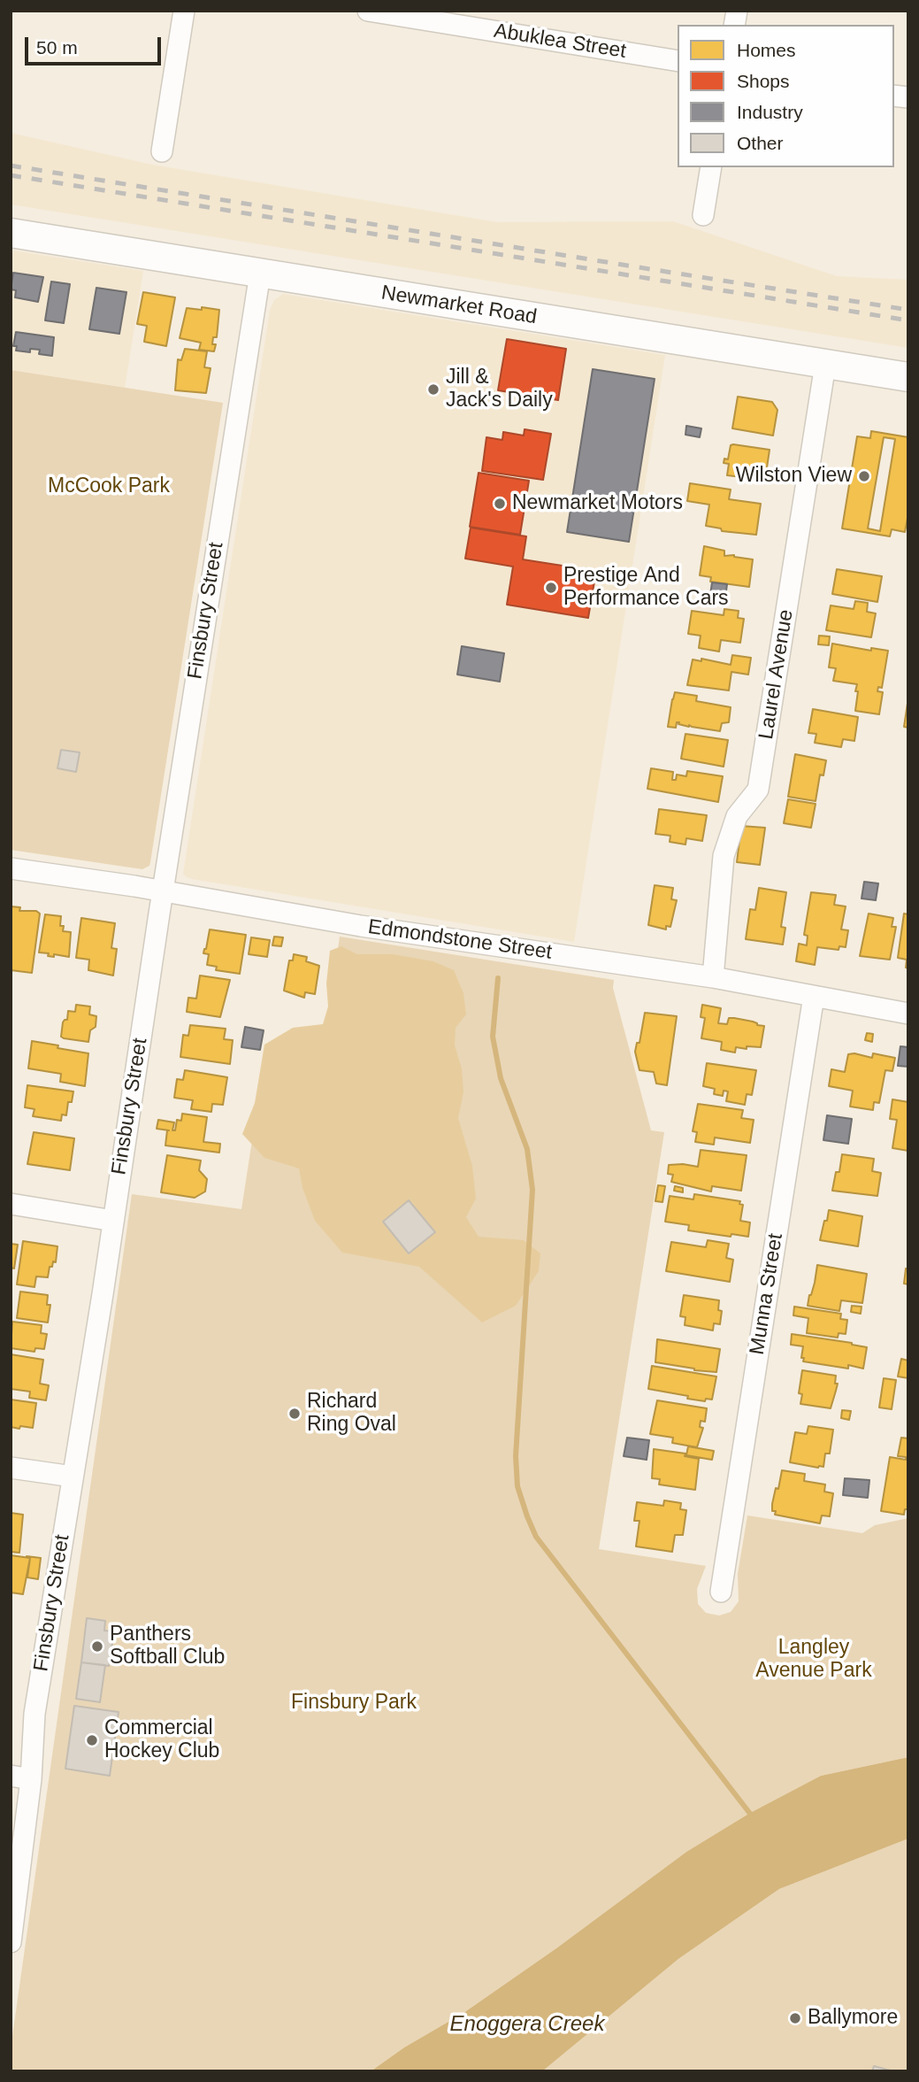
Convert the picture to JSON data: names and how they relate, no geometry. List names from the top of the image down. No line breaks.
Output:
{"streets":{"main road":["Newmarket Road"],"street":["Abuklea Street","Finsbury Street","Laurel Avenue","Edmondstone Street","Munna Street"]},"crossings":[["Newmarket Road","Finsbury Street"],["Newmarket Road","Laurel Avenue"],["Finsbury Street","Edmondstone Street"],["Laurel Avenue","Edmondstone Street"],["Edmondstone Street","Munna Street"]],"water":["Enoggera Creek"],"parks":["McCook Park","Langley Avenue Park","Finsbury Park"],"places":["Jill & Jack's Daily","Wilston View","Newmarket Motors","Prestige And Performance Cars","Richard Ring Oval","Panthers Softball Club","Commercial Hockey Club","Ballymore"],"legend":["Homes","Shops","Industry","Other"],"scale_bar":"50 m"}
